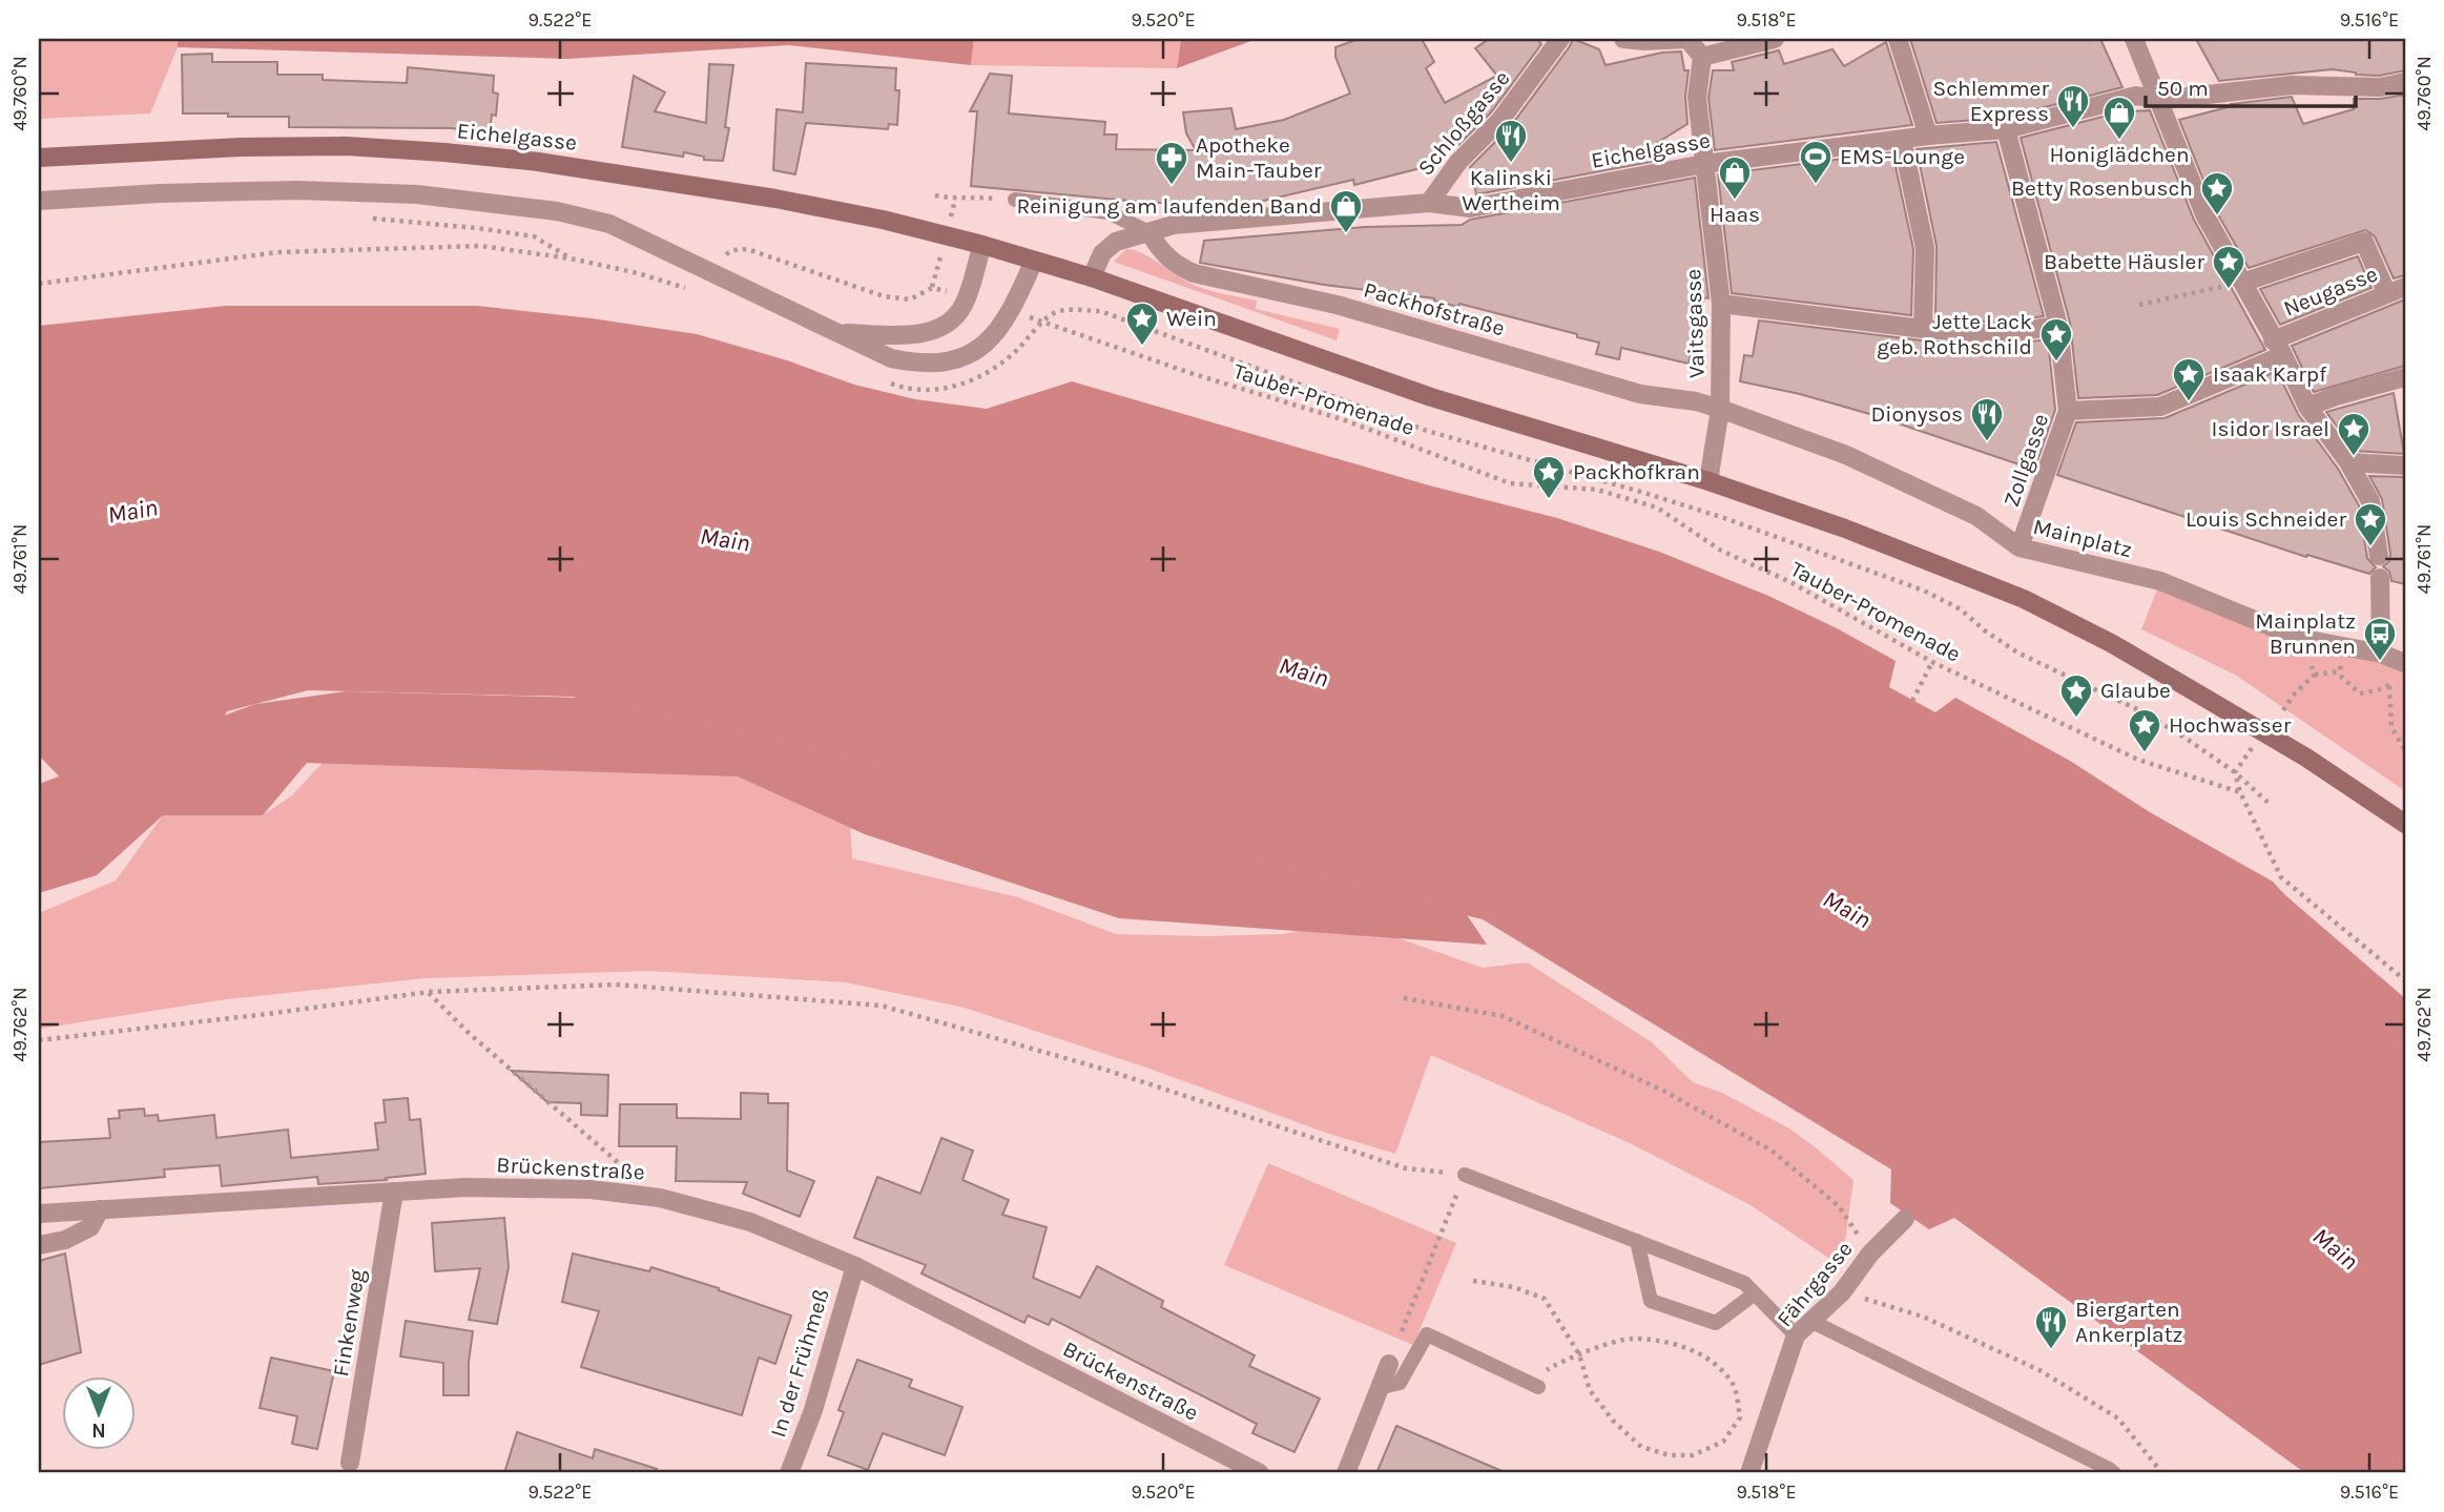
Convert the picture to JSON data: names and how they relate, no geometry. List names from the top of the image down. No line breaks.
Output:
{"streets":{"main road":["Eichelgasse"],"street":["Schloßgasse","Neugasse","Packhofstraße","Vaitsgasse","Zollgasse","Mainplatz","Brückenstraße","Fährgasse","Finkenweg","In der Frühmeß"],"path":["Tauber-Promenade"]},"crossings":[["Schloßgasse","Eichelgasse"],["Eichelgasse","Packhofstraße"],["Eichelgasse","Vaitsgasse"],["Eichelgasse","Zollgasse"],["Neugasse","Zollgasse"],["Packhofstraße","Vaitsgasse"],["Packhofstraße","Mainplatz"],["Vaitsgasse","Mainplatz"],["Zollgasse","Mainplatz"],["Brückenstraße","Finkenweg"],["Brückenstraße","In der Frühmeß"]],"water":["Main"],"places":{"restaurant":["Schlemmer Express","Kalinski Wertheim","Dionysos","Biergarten Ankerplatz"],"shop":["Honiglädchen","Haas","Reinigung am laufenden Band"],"sports":["EMS-Lounge"],"pharmacy":["Apotheke Main-Tauber"],"place":["Betty Rosenbusch","Babette Häusler","Wein","Jette Lack geb. Rothschild","Isaak Karpf","Isidor Israel","Packhofkran","Louis Schneider","Glaube","Hochwasser"],"bus stop":["Mainplatz Brunnen"]},"scale_bar":"50 m","north":"bottom","coordinates":["9.522°E","9.520°E","9.518°E","9.516°E","49.760°N","49.761°N","49.762°N"]}
